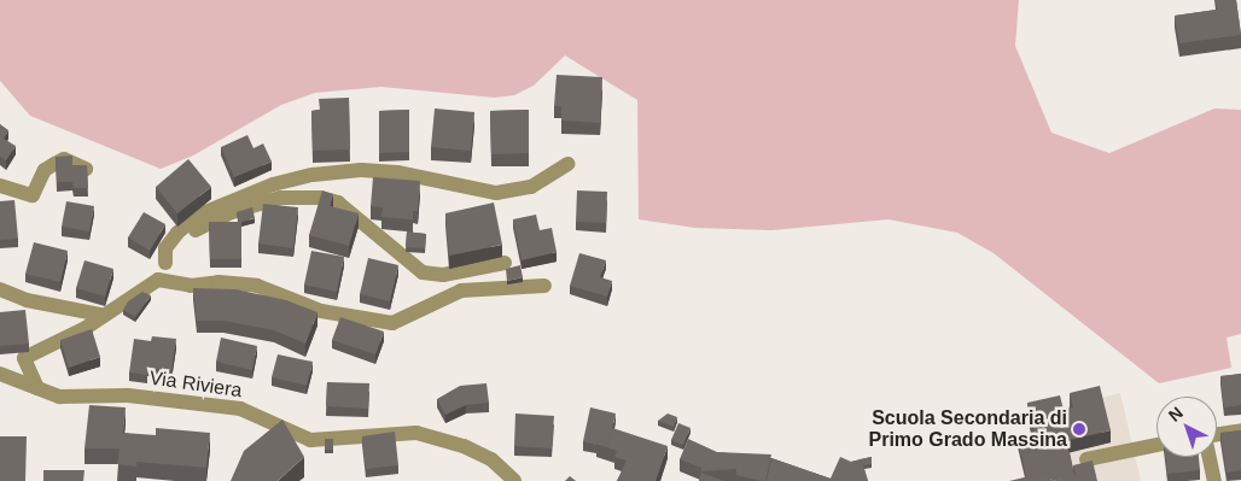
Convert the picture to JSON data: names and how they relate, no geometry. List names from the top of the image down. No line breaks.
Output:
{"streets":{"street":["Via Riviera"]},"places":["Scuola Secondaria di Primo Grado Massina"],"north":"top left"}
